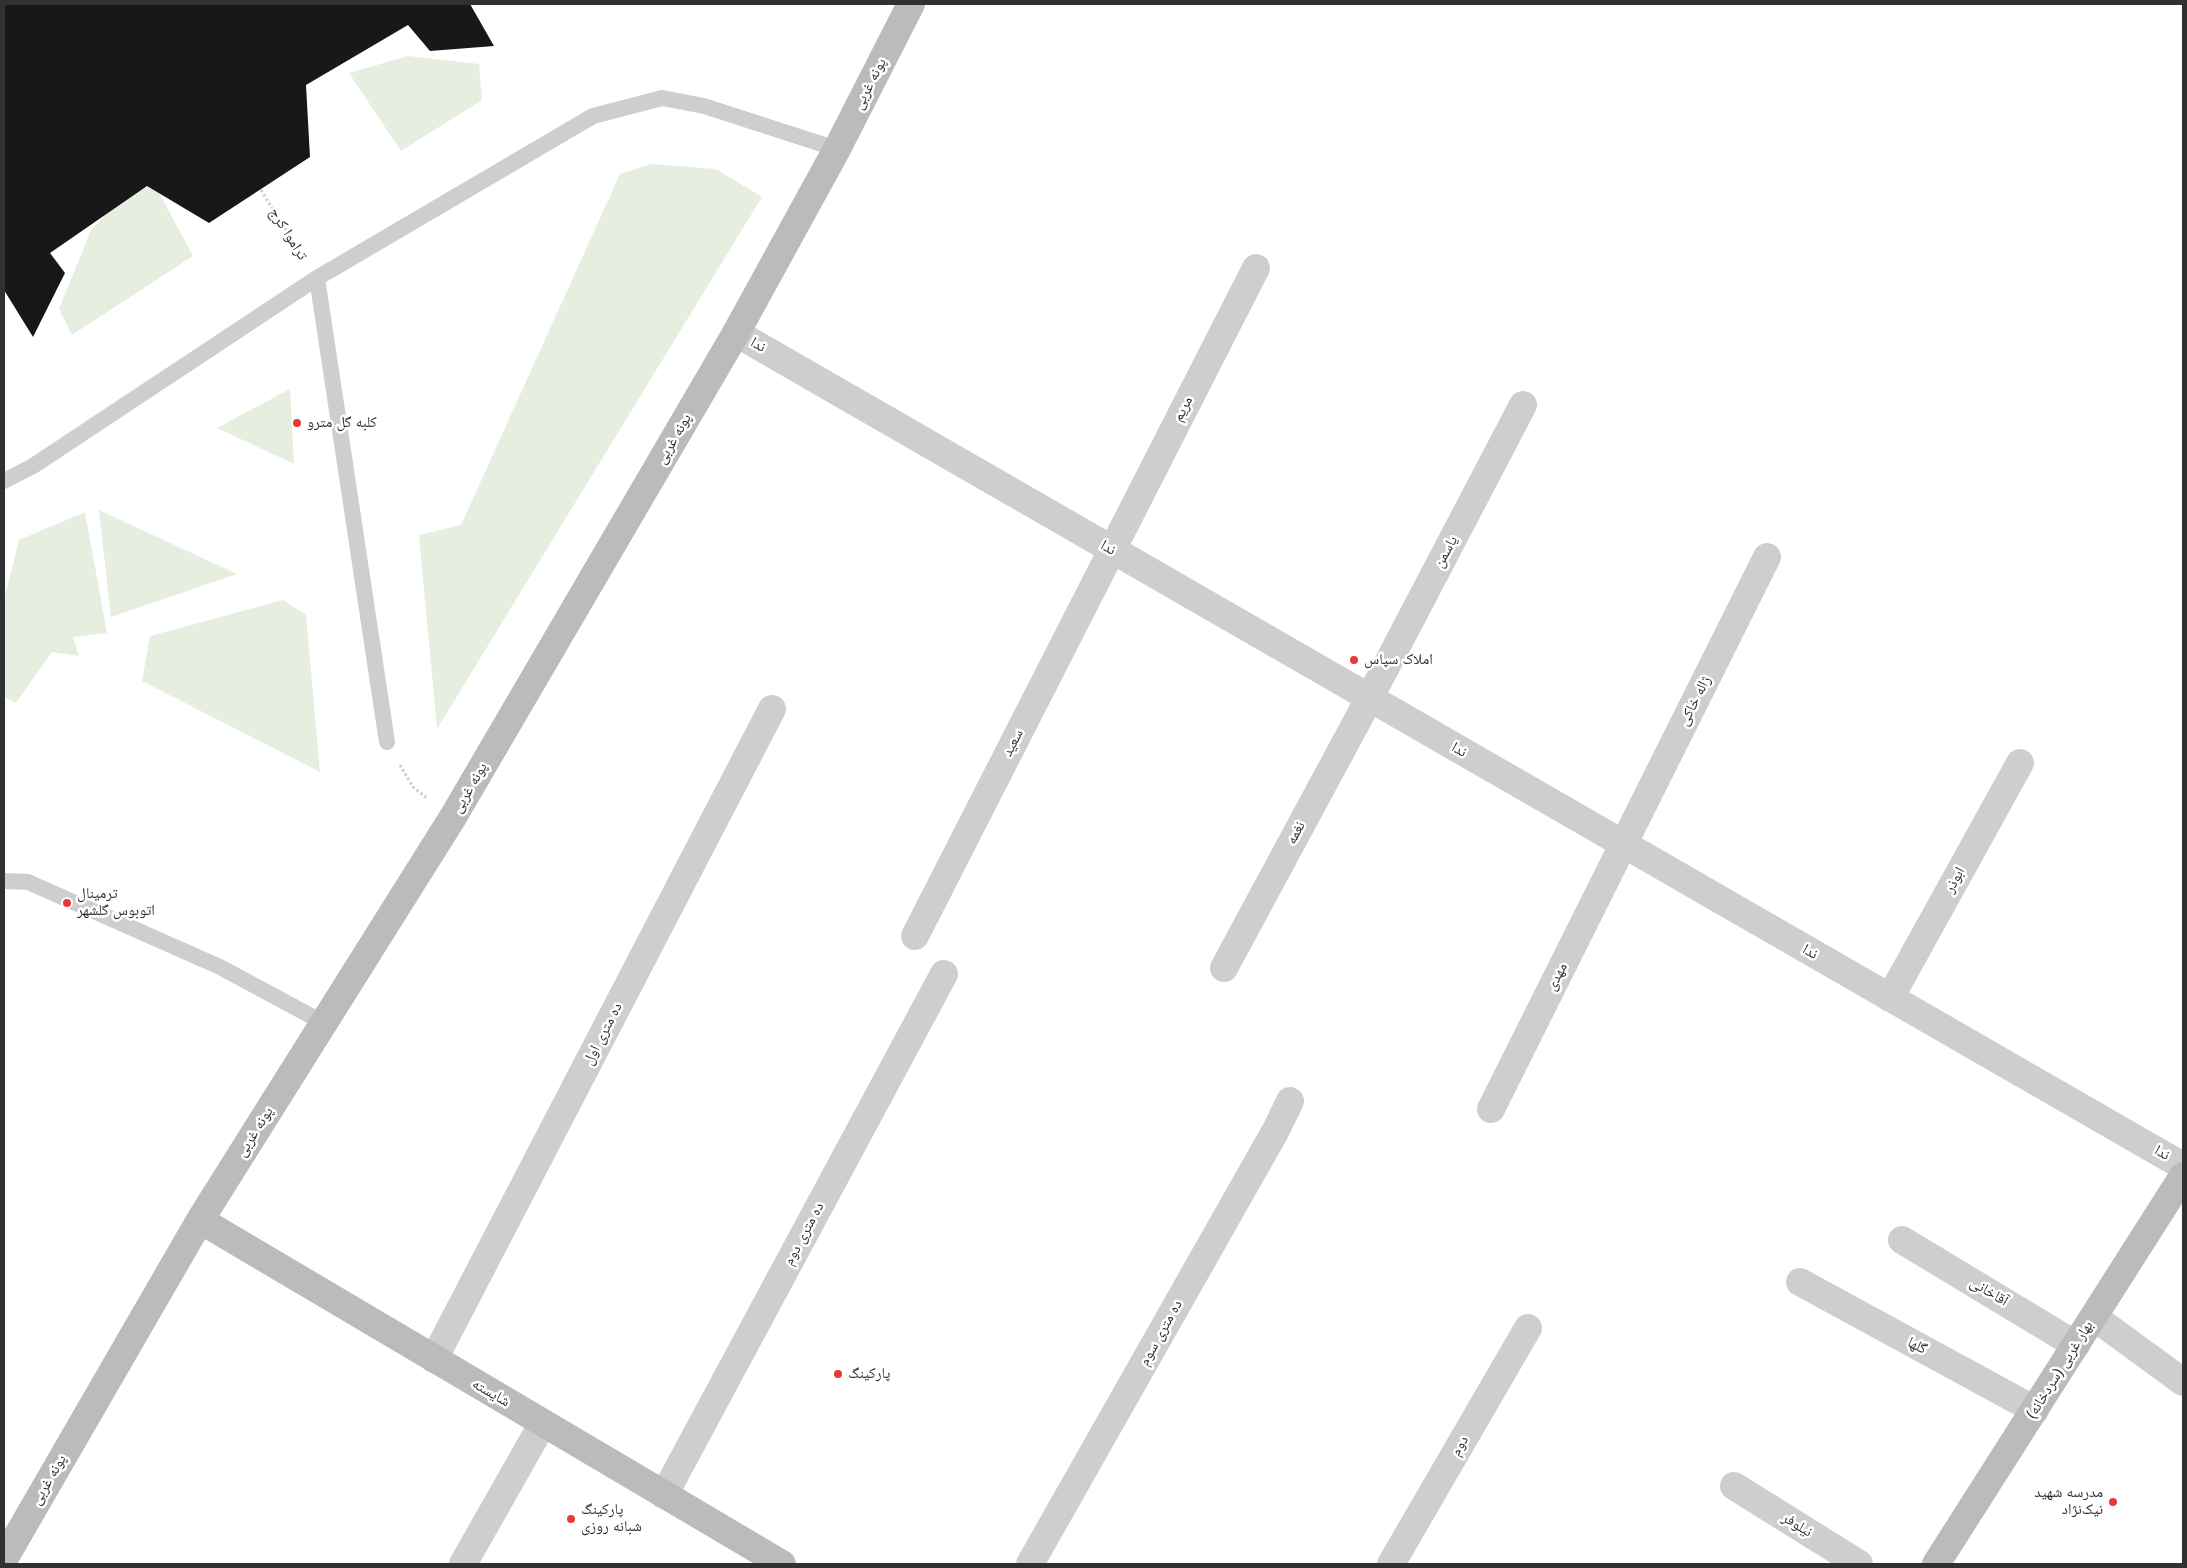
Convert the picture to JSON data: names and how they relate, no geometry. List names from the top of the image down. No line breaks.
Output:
{"streets":{"street":["پونه غربی","ندا","مریم","یاسمن","ژاله خاکی","سعید","نغمه","ابوذر","مهدی","ده متری اول","ده متری دوم","آقاخانی","ده متری سوم","گلها","بهار غربی (سردخانه)","شایسته","دوم","نیلوفر"],"path":["تراموا کرج"]},"crossings":[["پونه غربی","ندا"],["پونه غربی","شایسته"],["ندا","مریم"],["ندا","یاسمن"],["ندا","ژاله خاکی"],["ندا","سعید"],["ندا","نغمه"],["ندا","ابوذر"],["ندا","مهدی"],["مریم","سعید"],["یاسمن","نغمه"],["ژاله خاکی","مهدی"],["ده متری اول","شایسته"],["ده متری دوم","شایسته"],["آقاخانی","بهار غربی (سردخانه)"],["گلها","بهار غربی (سردخانه)"]],"places":["کلبه گل مترو","املاک سپاس","ترمینال اتوبوس گلشهر","پارکینگ","مدرسه شهید نیک‌نژاد","پارکینگ شبانه روزی"]}
